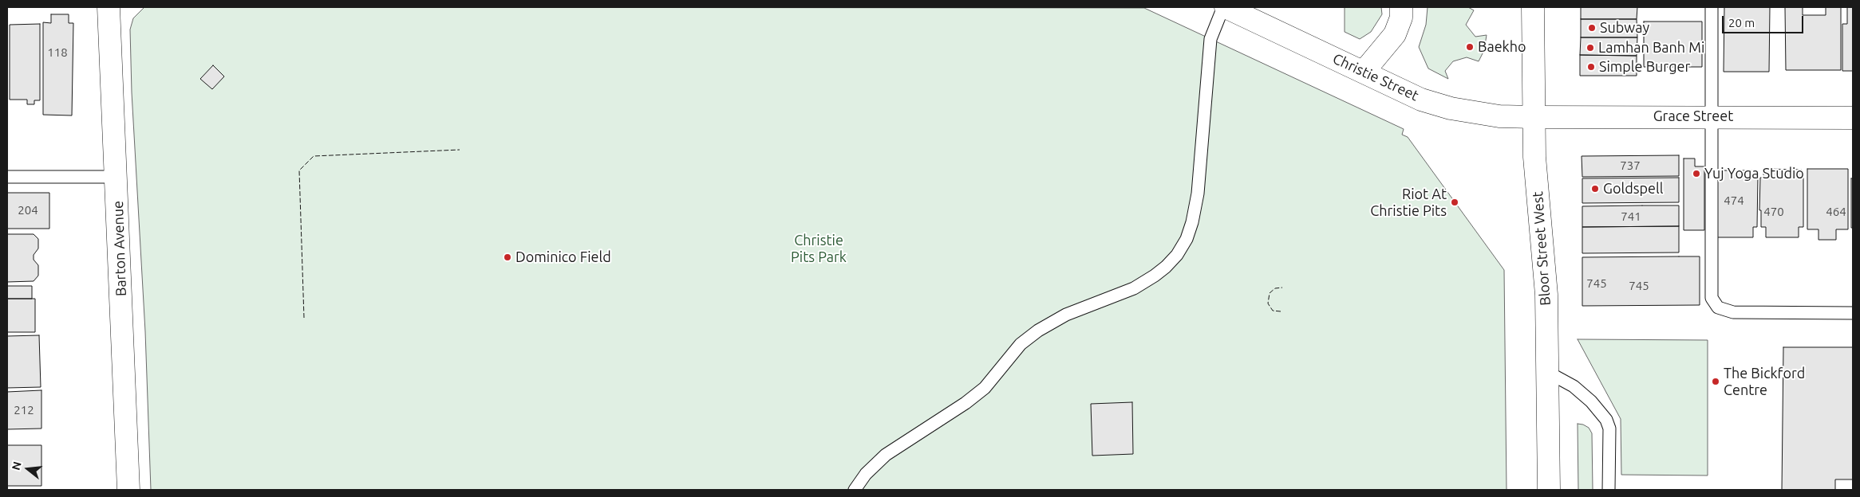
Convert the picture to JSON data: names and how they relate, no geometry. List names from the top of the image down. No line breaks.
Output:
{"streets":{"street":["Christie Street","Grace Street","Barton Avenue","Bloor Street West"]},"crossings":[["Christie Street","Grace Street"],["Christie Street","Bloor Street West"],["Grace Street","Bloor Street West"]],"parks":["Christie Pits Park"],"places":["Subway","Baekho","Lamhan Banh Mi","Simple Burger","Yuj Yoga Studio","Goldspell","Riot At Christie Pits","Dominico Field","The Bickford Centre"],"house_numbers":["118","737","474","204","470","464","741","745","745","212"],"scale_bar":"20 m","north":"left"}
